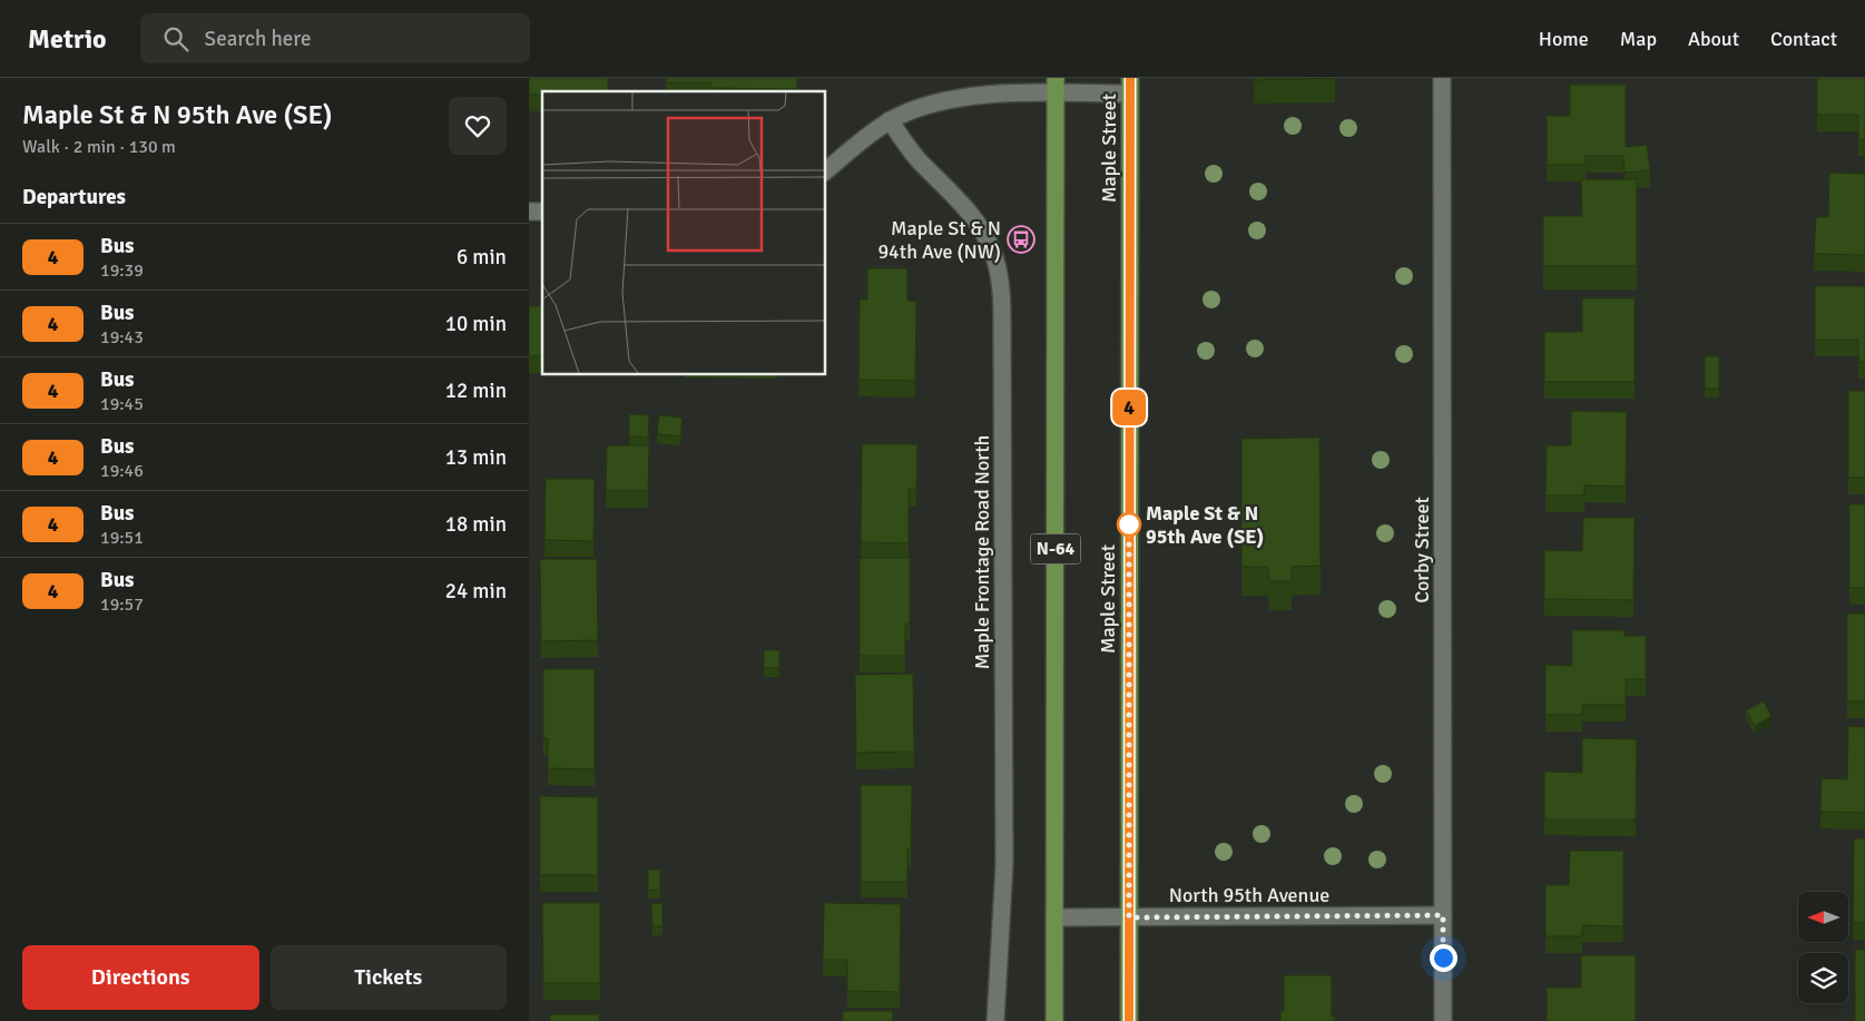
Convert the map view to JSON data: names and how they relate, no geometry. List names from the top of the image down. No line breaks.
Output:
{"streets":{"main road":["Maple Street","N-64"],"street":["Corby Street","Maple Frontage Road North","North 95th Avenue"]},"crossings":[["Maple Street","North 95th Avenue"],["N-64","North 95th Avenue"],["Corby Street","North 95th Avenue"]],"places":{"bus stop":["Maple St & N 94th Ave (NW)"],"other":["Maple St & N 95th Ave (SE)"]},"lines":["bus line 4"],"north":"left","page":{"header":"Metrio","search":"Search here","nav":["Home","Map","About","Contact"],"heading":[["Maple St & N 95th Ave (SE)","Walk · 2 min · 130 m"],"Departures"],"on_map":"4","list":[{"mark":"4","name":"Bus","note":"19:39","value":"6 min"},{"mark":"4","name":"Bus","note":"19:43","value":"10 min"},{"mark":"4","name":"Bus","note":"19:45","value":"12 min"},{"mark":"4","name":"Bus","note":"19:46","value":"13 min"},{"mark":"4","name":"Bus","note":"19:51","value":"18 min"},{"mark":"4","name":"Bus","note":"19:57","value":"24 min"}],"buttons":["Directions","Tickets"]}}
